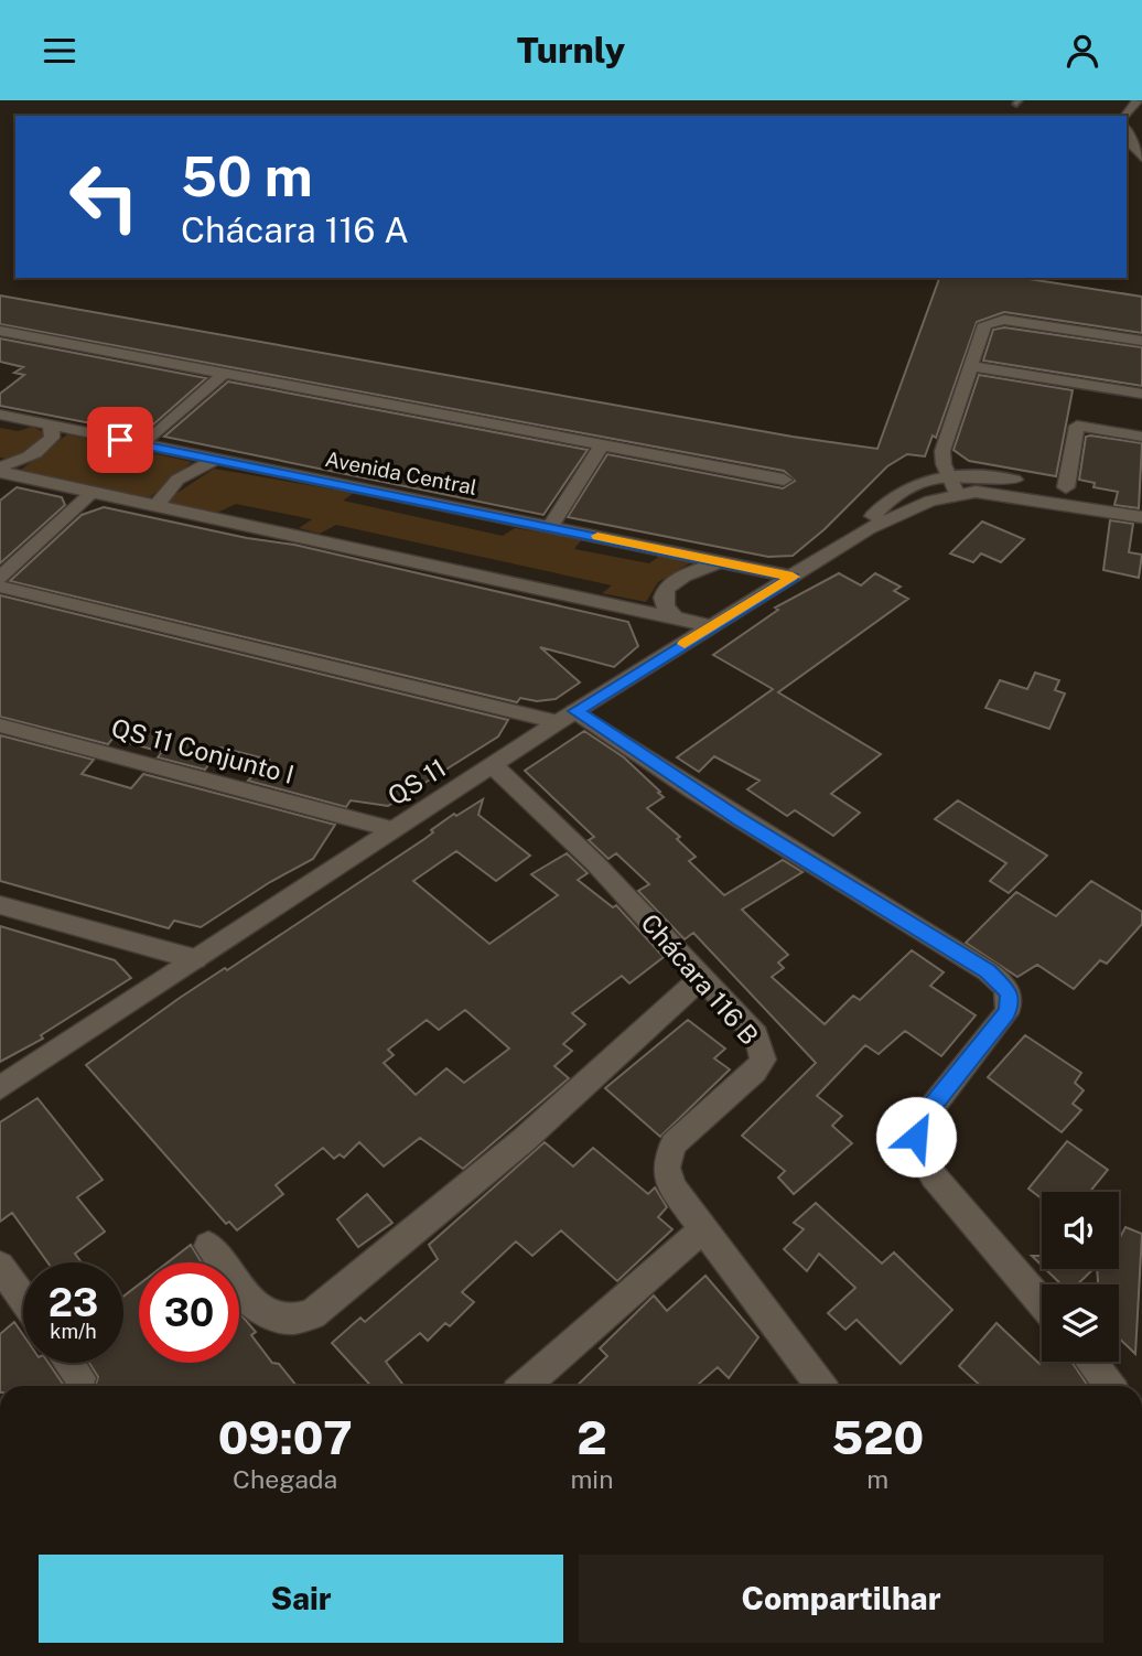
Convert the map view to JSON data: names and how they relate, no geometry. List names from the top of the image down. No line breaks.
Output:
{"streets":{"street":["Avenida Central","QS 11 Conjunto I","QS 11","Chácara 116 B"]},"crossings":[["Avenida Central","QS 11"],["QS 11 Conjunto I","QS 11"],["QS 11","Chácara 116 B"]],"page":{"header":"Turnly","turn":["50 m","Chácara 116 A"],"speed":"23 km/h","limit":"30","eta":["09:07","Chegada","2","min","520","m"],"buttons":["Sair","Compartilhar"]}}
